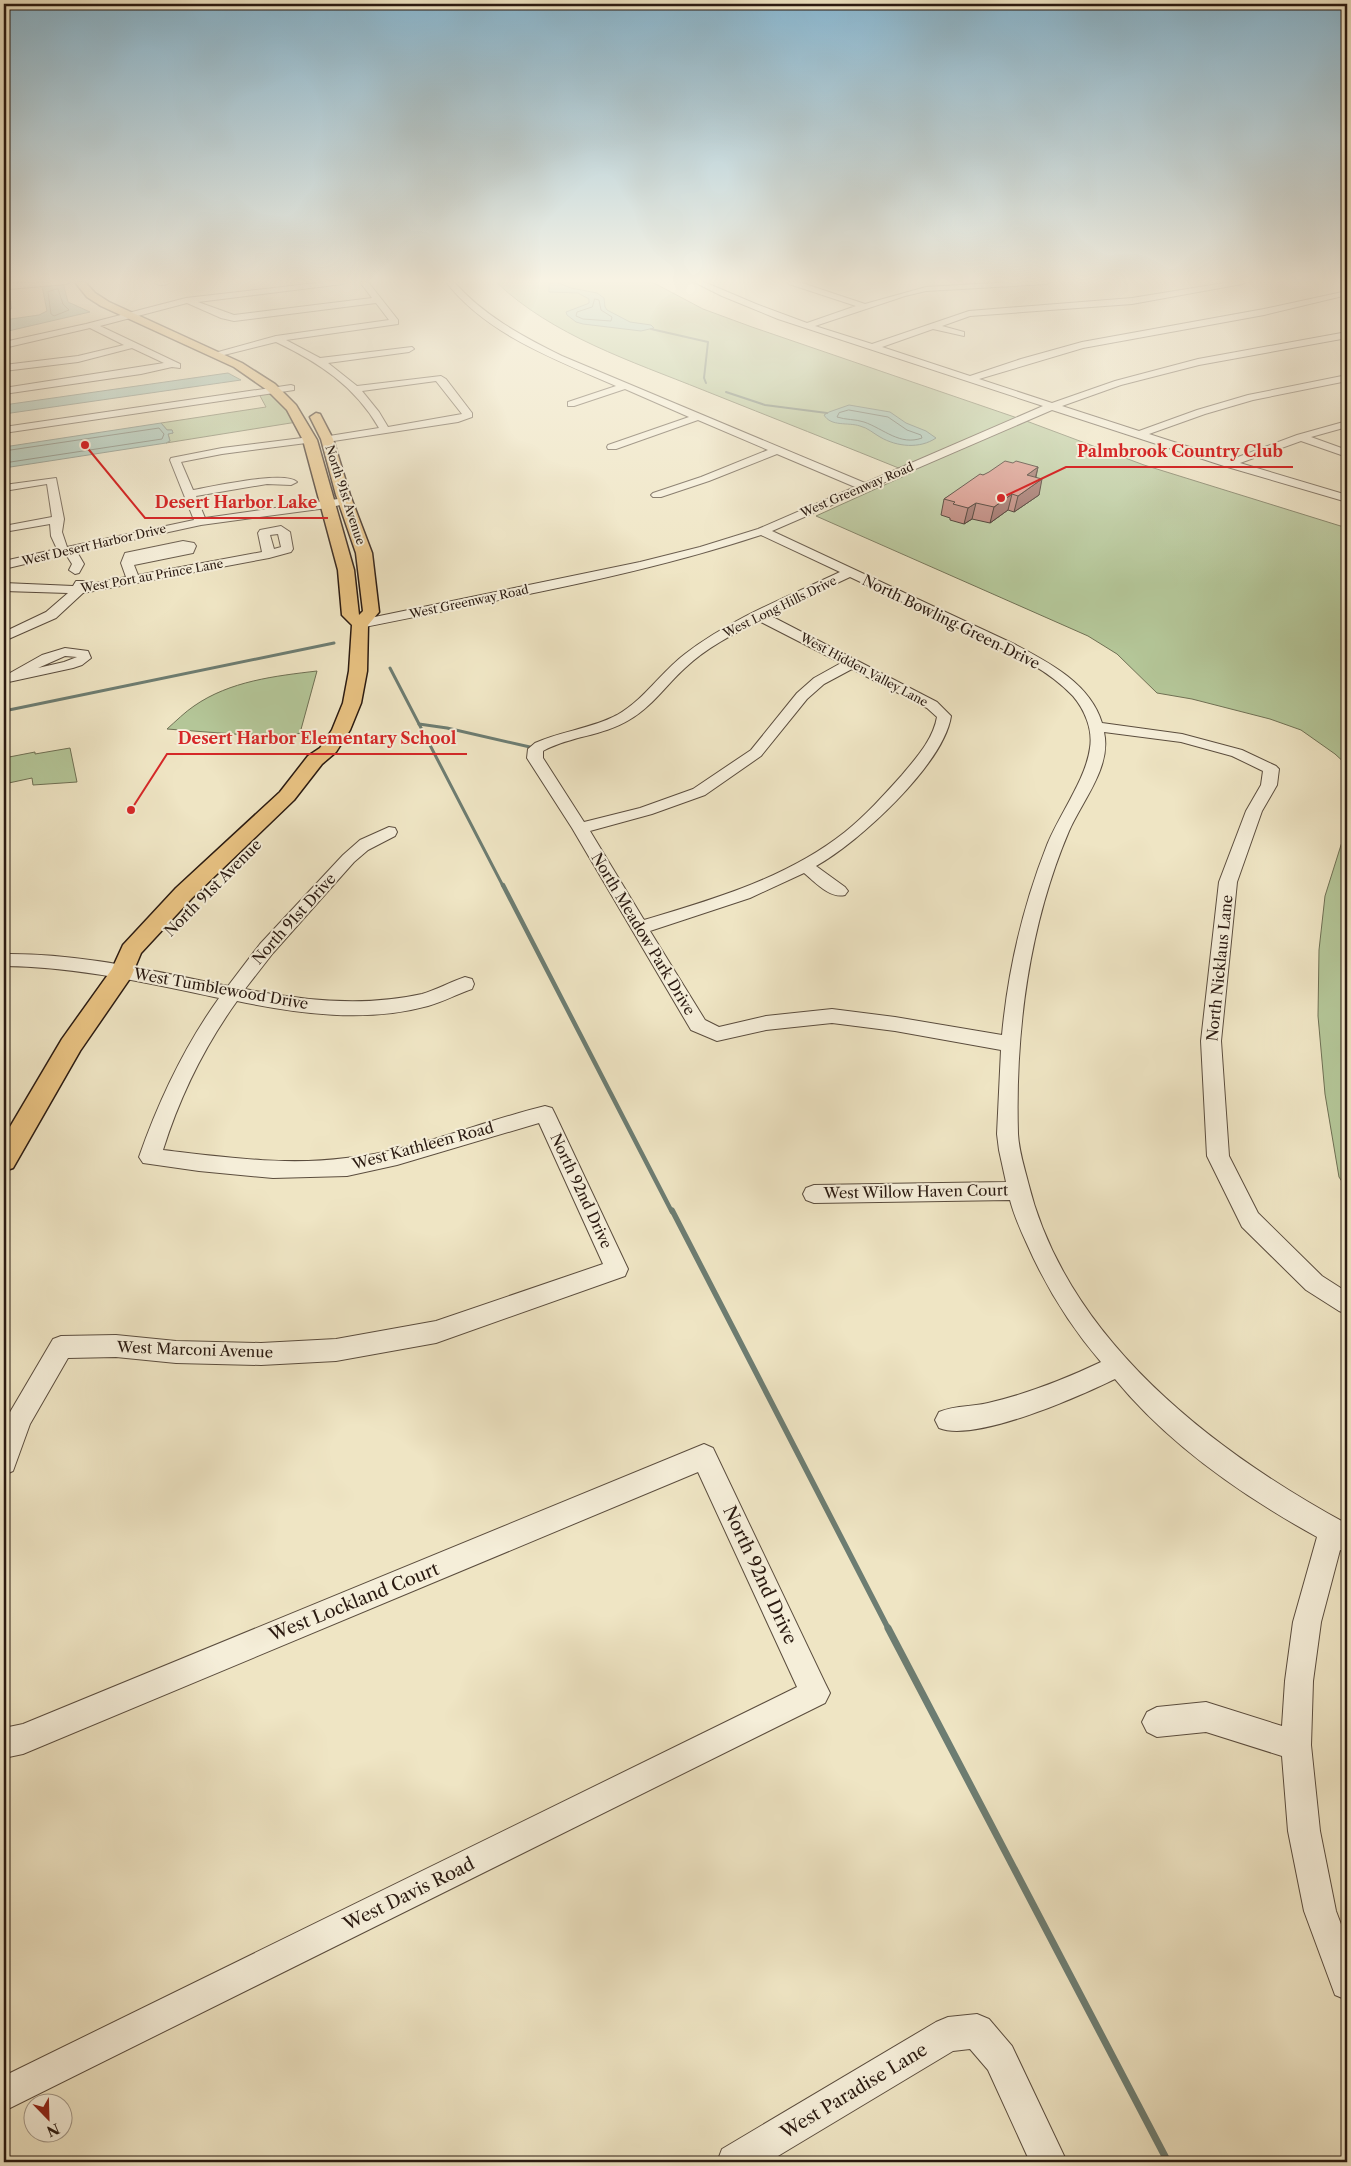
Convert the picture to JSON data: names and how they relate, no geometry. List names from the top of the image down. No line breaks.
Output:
{"streets":{"main road":["North 91st Avenue"],"street":["West Greenway Road","West Desert Harbor Drive","West Port au Prince Lane","West Long Hills Drive","North Bowling Green Drive","West Hidden Valley Lane","North 91st Drive","North Meadow Park Drive","North Nicklaus Lane","West Tumblewood Drive","West Kathleen Road","North 92nd Drive","West Willow Haven Court","West Marconi Avenue","West Lockland Court","West Davis Road","West Paradise Lane"]},"crossings":[["West Greenway Road","North 91st Avenue"],["West Greenway Road","North Bowling Green Drive"],["North 91st Avenue","West Desert Harbor Drive"],["North 91st Avenue","West Tumblewood Drive"],["West Long Hills Drive","North Bowling Green Drive"],["West Long Hills Drive","West Hidden Valley Lane"],["West Long Hills Drive","North Meadow Park Drive"],["North Bowling Green Drive","North Meadow Park Drive"],["North Bowling Green Drive","North Nicklaus Lane"],["North Bowling Green Drive","West Willow Haven Court"],["West Hidden Valley Lane","North Meadow Park Drive"],["North 91st Drive","West Tumblewood Drive"],["North 91st Drive","West Kathleen Road"],["West Kathleen Road","North 92nd Drive"],["North 92nd Drive","West Marconi Avenue"],["North 92nd Drive","West Lockland Court"],["North 92nd Drive","West Davis Road"]],"places":["Desert Harbor Lake","Palmbrook Country Club","Desert Harbor Elementary School"],"north":"bottom right"}
